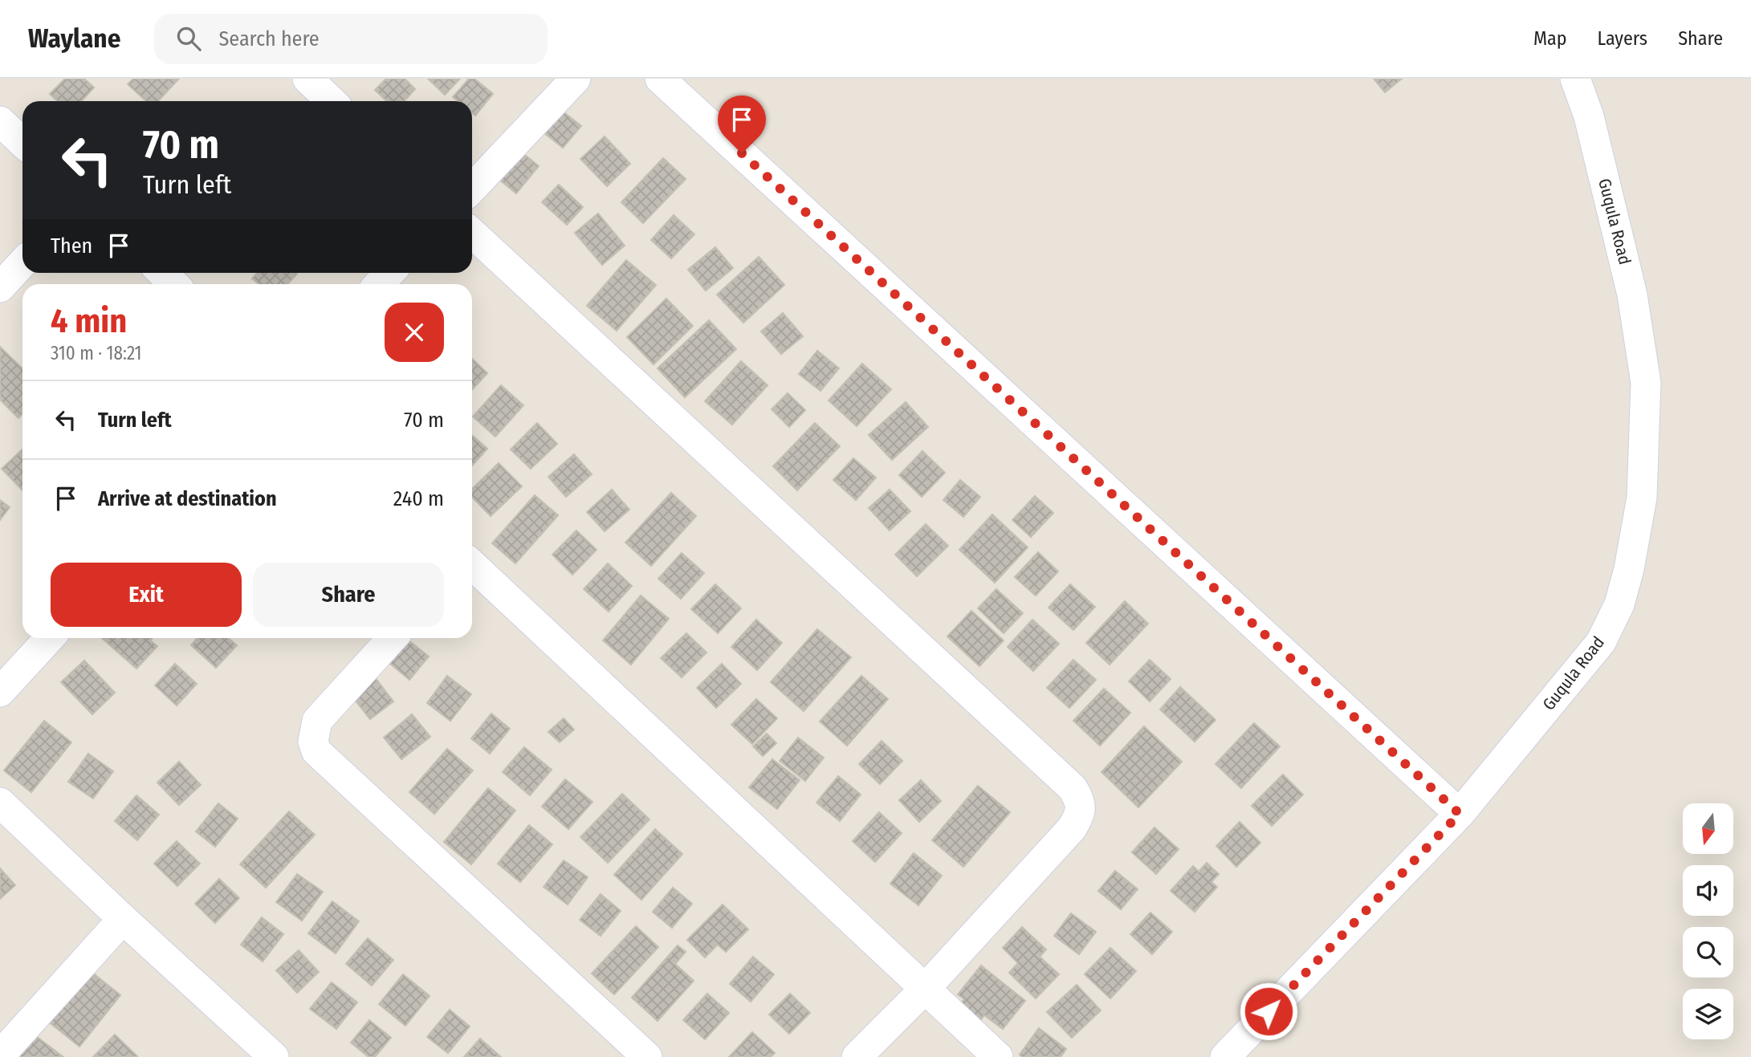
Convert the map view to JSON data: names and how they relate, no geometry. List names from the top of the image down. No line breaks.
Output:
{"streets":{"street":["Guqula Road"]},"north":"bottom","page":{"header":"Waylane","search":"Search here","nav":["Map","Layers","Share"],"turn":["70 m","Turn left"],"then":"Then","heading":["4 min","310 m · 18:21"],"list":[{"name":"Turn left","value":"70 m"},{"name":"Arrive at destination","value":"240 m"}],"buttons":["Exit","Share"]}}
